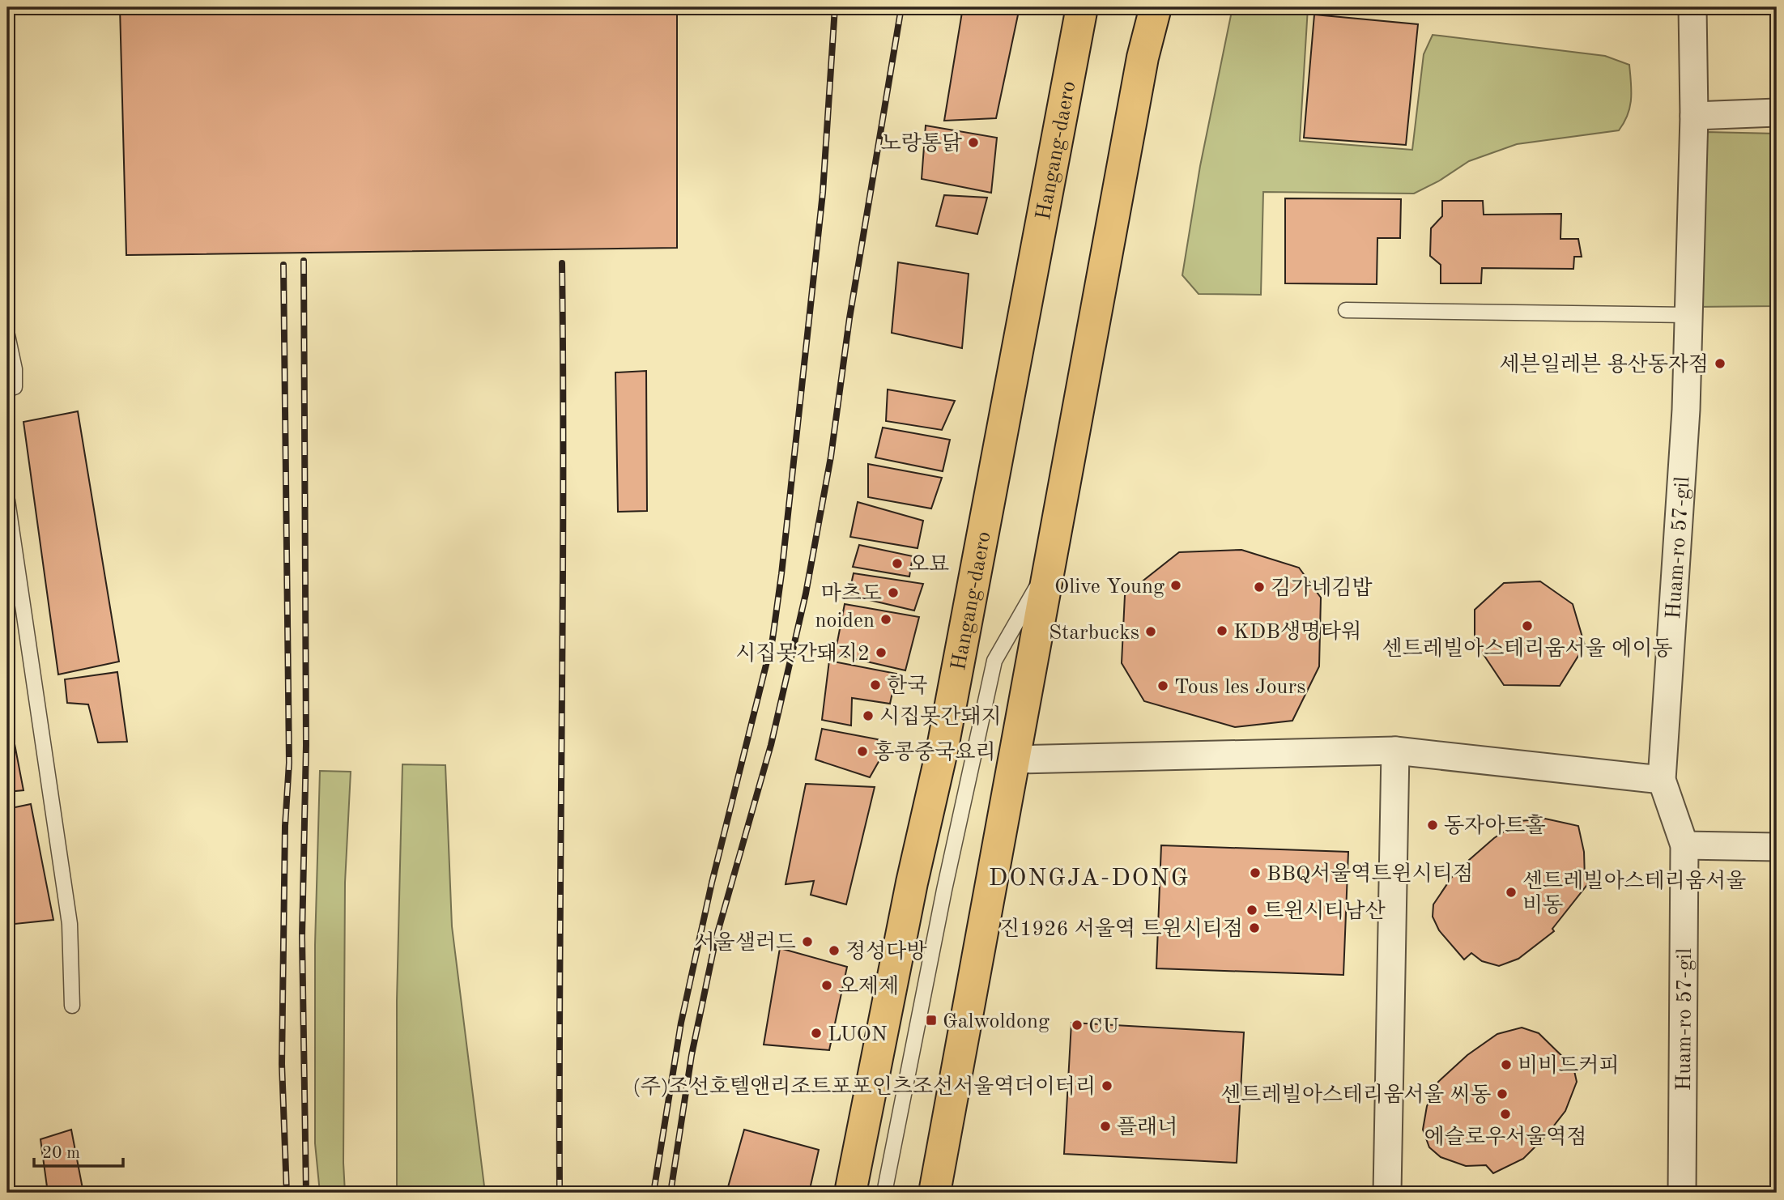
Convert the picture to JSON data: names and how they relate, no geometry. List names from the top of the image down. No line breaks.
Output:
{"streets":{"main road":["Hangang-daero"],"street":["Huam-ro 57-gil"]},"districts":["DONGJA-DONG"],"places":{"other":["노랑통닭","세븐일레븐 용산동자점","오묘","Olive Young","김가네김밥","마츠도","noiden","센트레빌아스테리움서울 에이동","KDB생명타워","Starbucks","시집못간돼지2","한국","Tous les Jours","시집못간돼지","홍콩중국요리","동자아트홀","BBQ서울역트윈시티점","센트레빌아스테리움서울 비동","트윈시티남산","진1926 서울역 트윈시티점","서울샐러드","정성다방","오제제","CU","LUON","비비드커피","(주)조선호텔앤리조트포포인츠조선서울역더이터리","센트레빌아스테리움서울 씨동","에슬로우서울역점","플래너"],"transit":["Galwoldong"]},"scale_bar":"20 m"}
